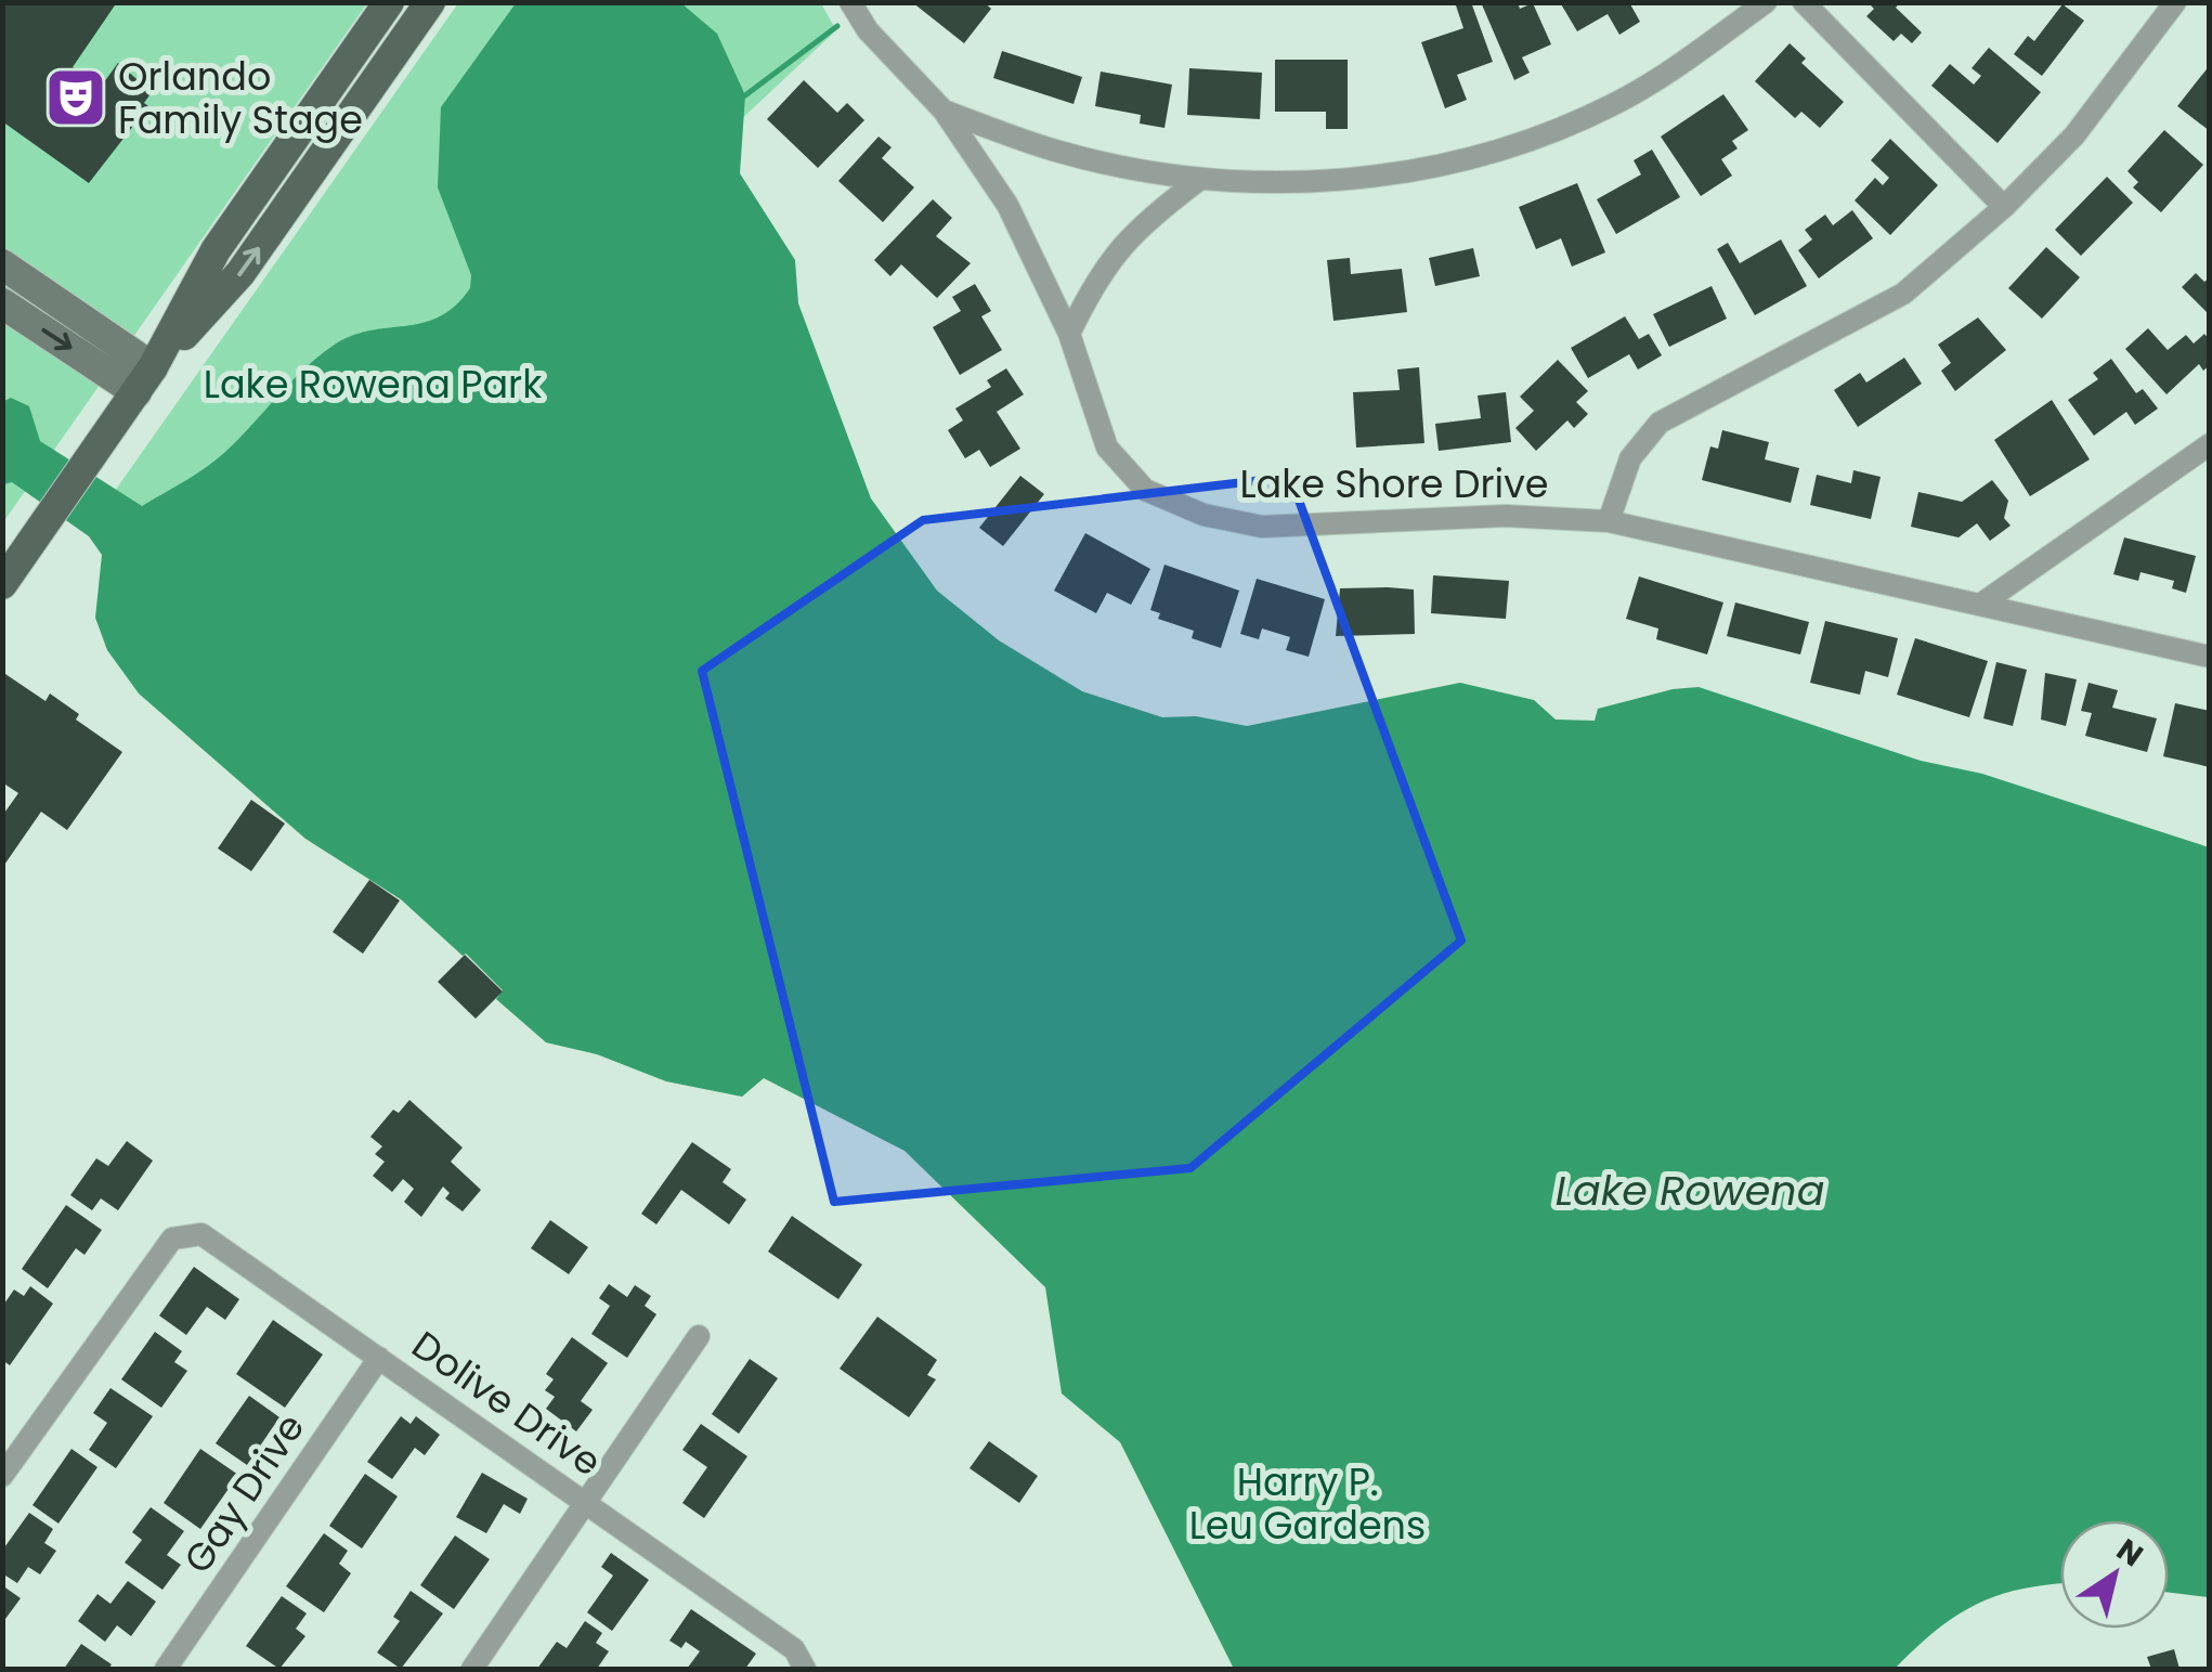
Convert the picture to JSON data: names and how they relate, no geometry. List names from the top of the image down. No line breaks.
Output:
{"streets":{"street":["Lake Shore Drive","Dolive Drive","Gay Drive"]},"crossings":[["Dolive Drive","Gay Drive"]],"water":["Lake Rowena"],"parks":["Lake Rowena Park","Harry P. Leu Gardens"],"places":{"theatre":["Orlando Family Stage"]},"north":"top right"}
